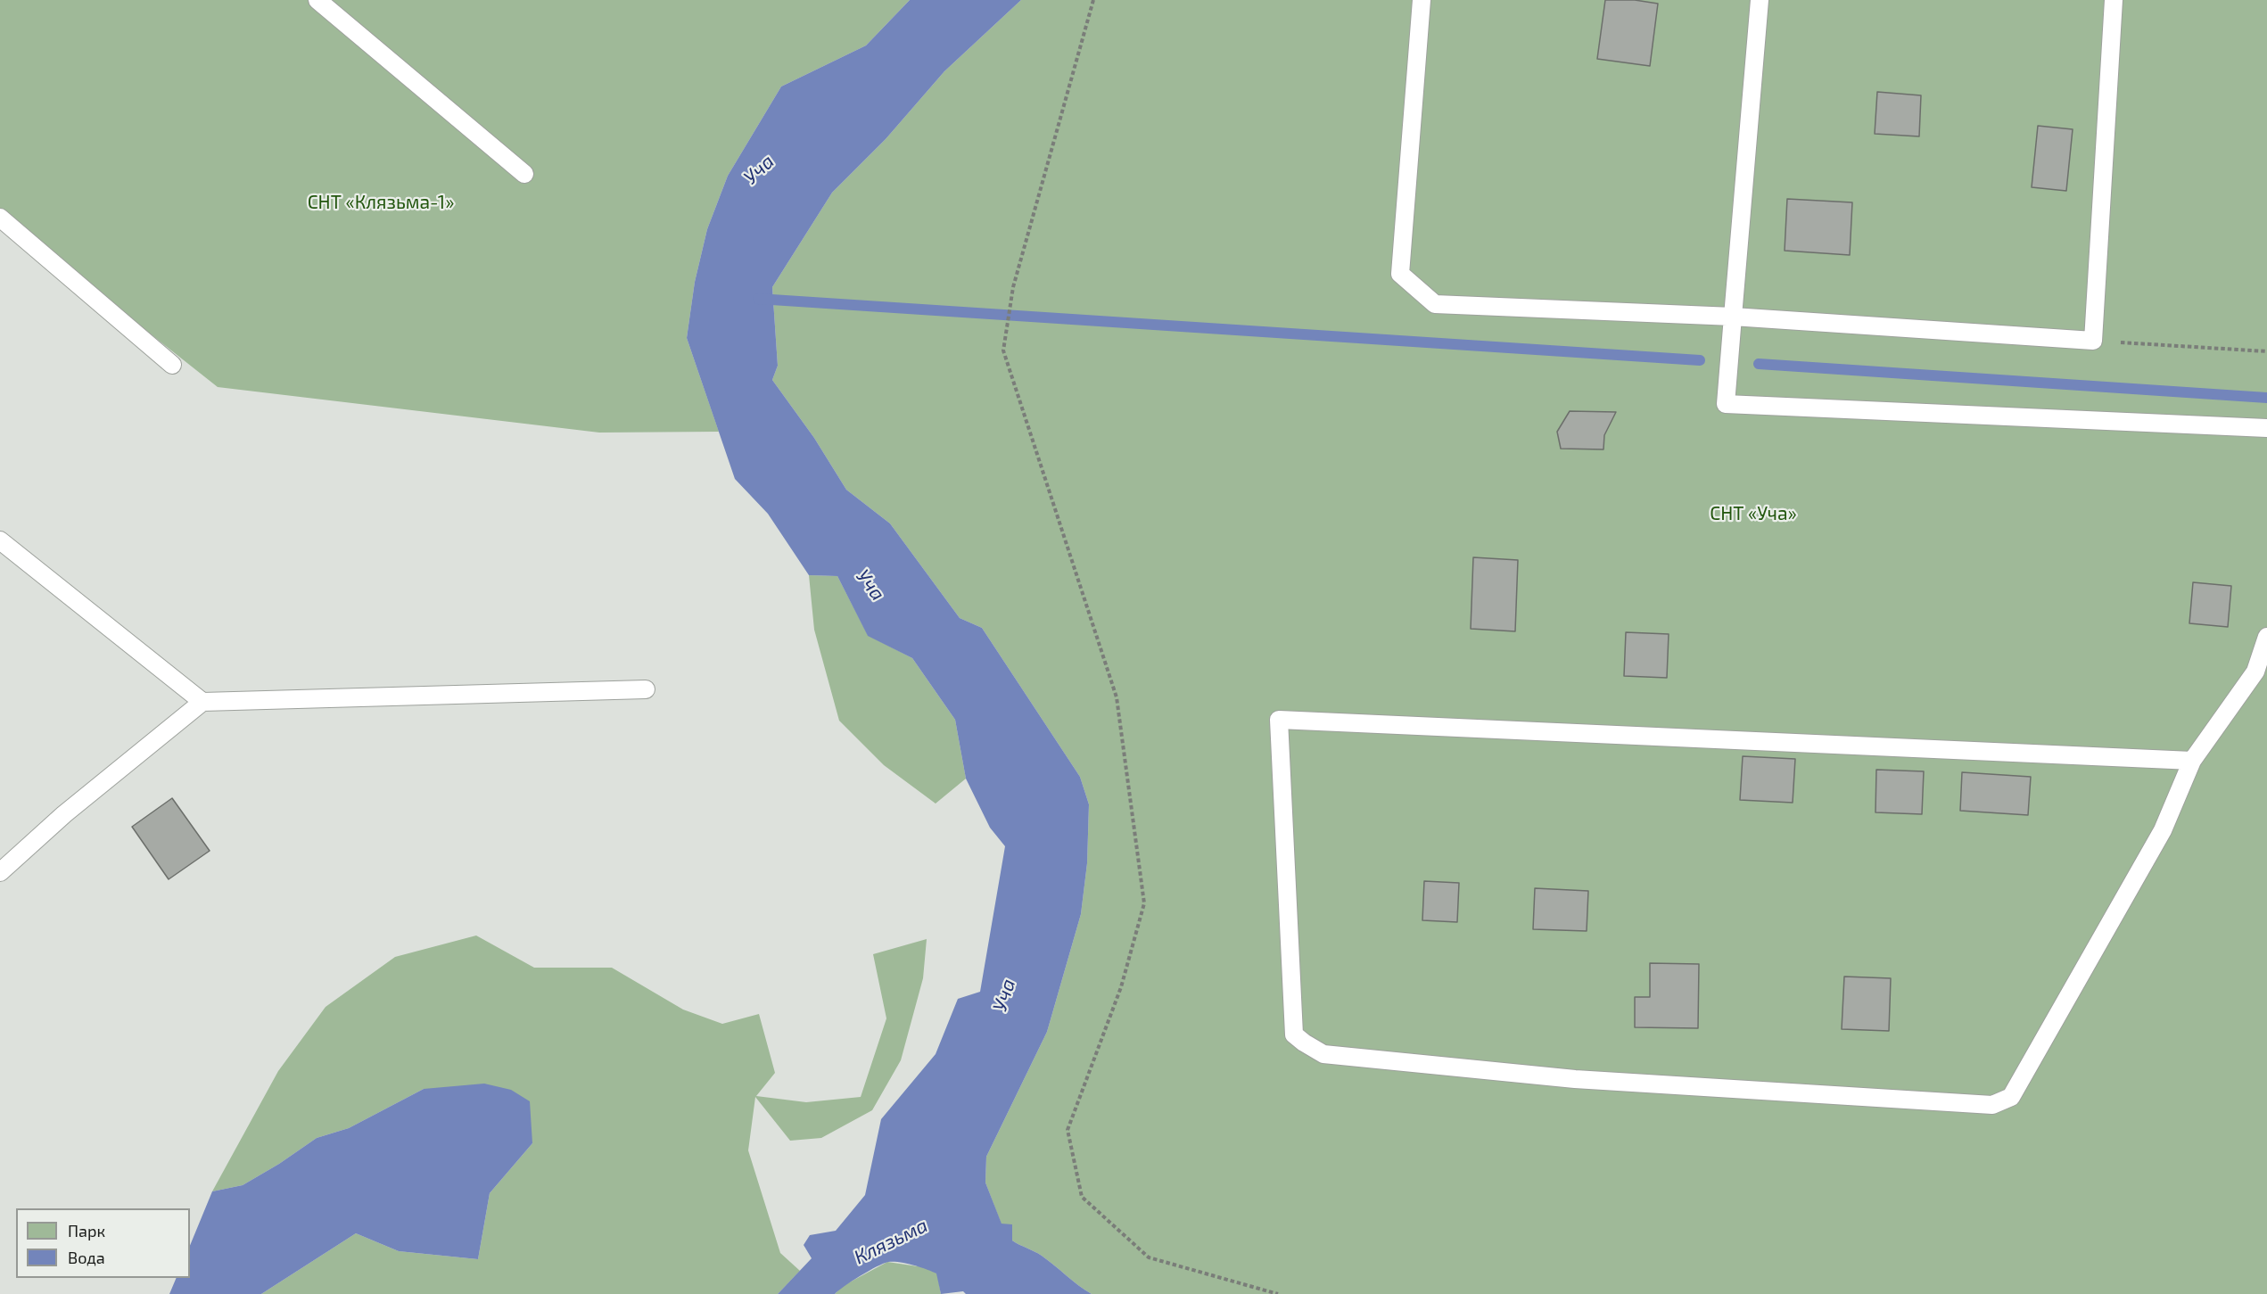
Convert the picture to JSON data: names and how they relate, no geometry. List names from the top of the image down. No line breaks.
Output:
{"water":["Уча","Клязьма"],"parks":["СНТ «Клязьма-1»","СНТ «Уча»"],"legend":["Парк","Вода"]}
